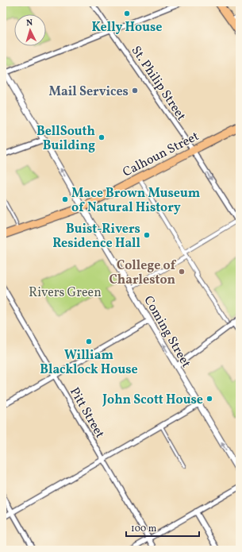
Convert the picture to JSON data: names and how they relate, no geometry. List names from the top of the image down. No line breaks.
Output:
{"streets":{"main road":["Calhoun Street"],"street":["St. Philip Street","Coming Street","Pitt Street"]},"crossings":[["St. Philip Street","Calhoun Street"],["Calhoun Street","Coming Street"]],"one_way":["Coming Street"],"parks":["Rivers Green"],"places":["Kelly House","Mail Services","BellSouth Building","Mace Brown Museum of Natural History","Buist-Rivers Residence Hall","College of Charleston","William Blacklock House","John Scott House"],"scale_bar":"100 m","north":"top"}
